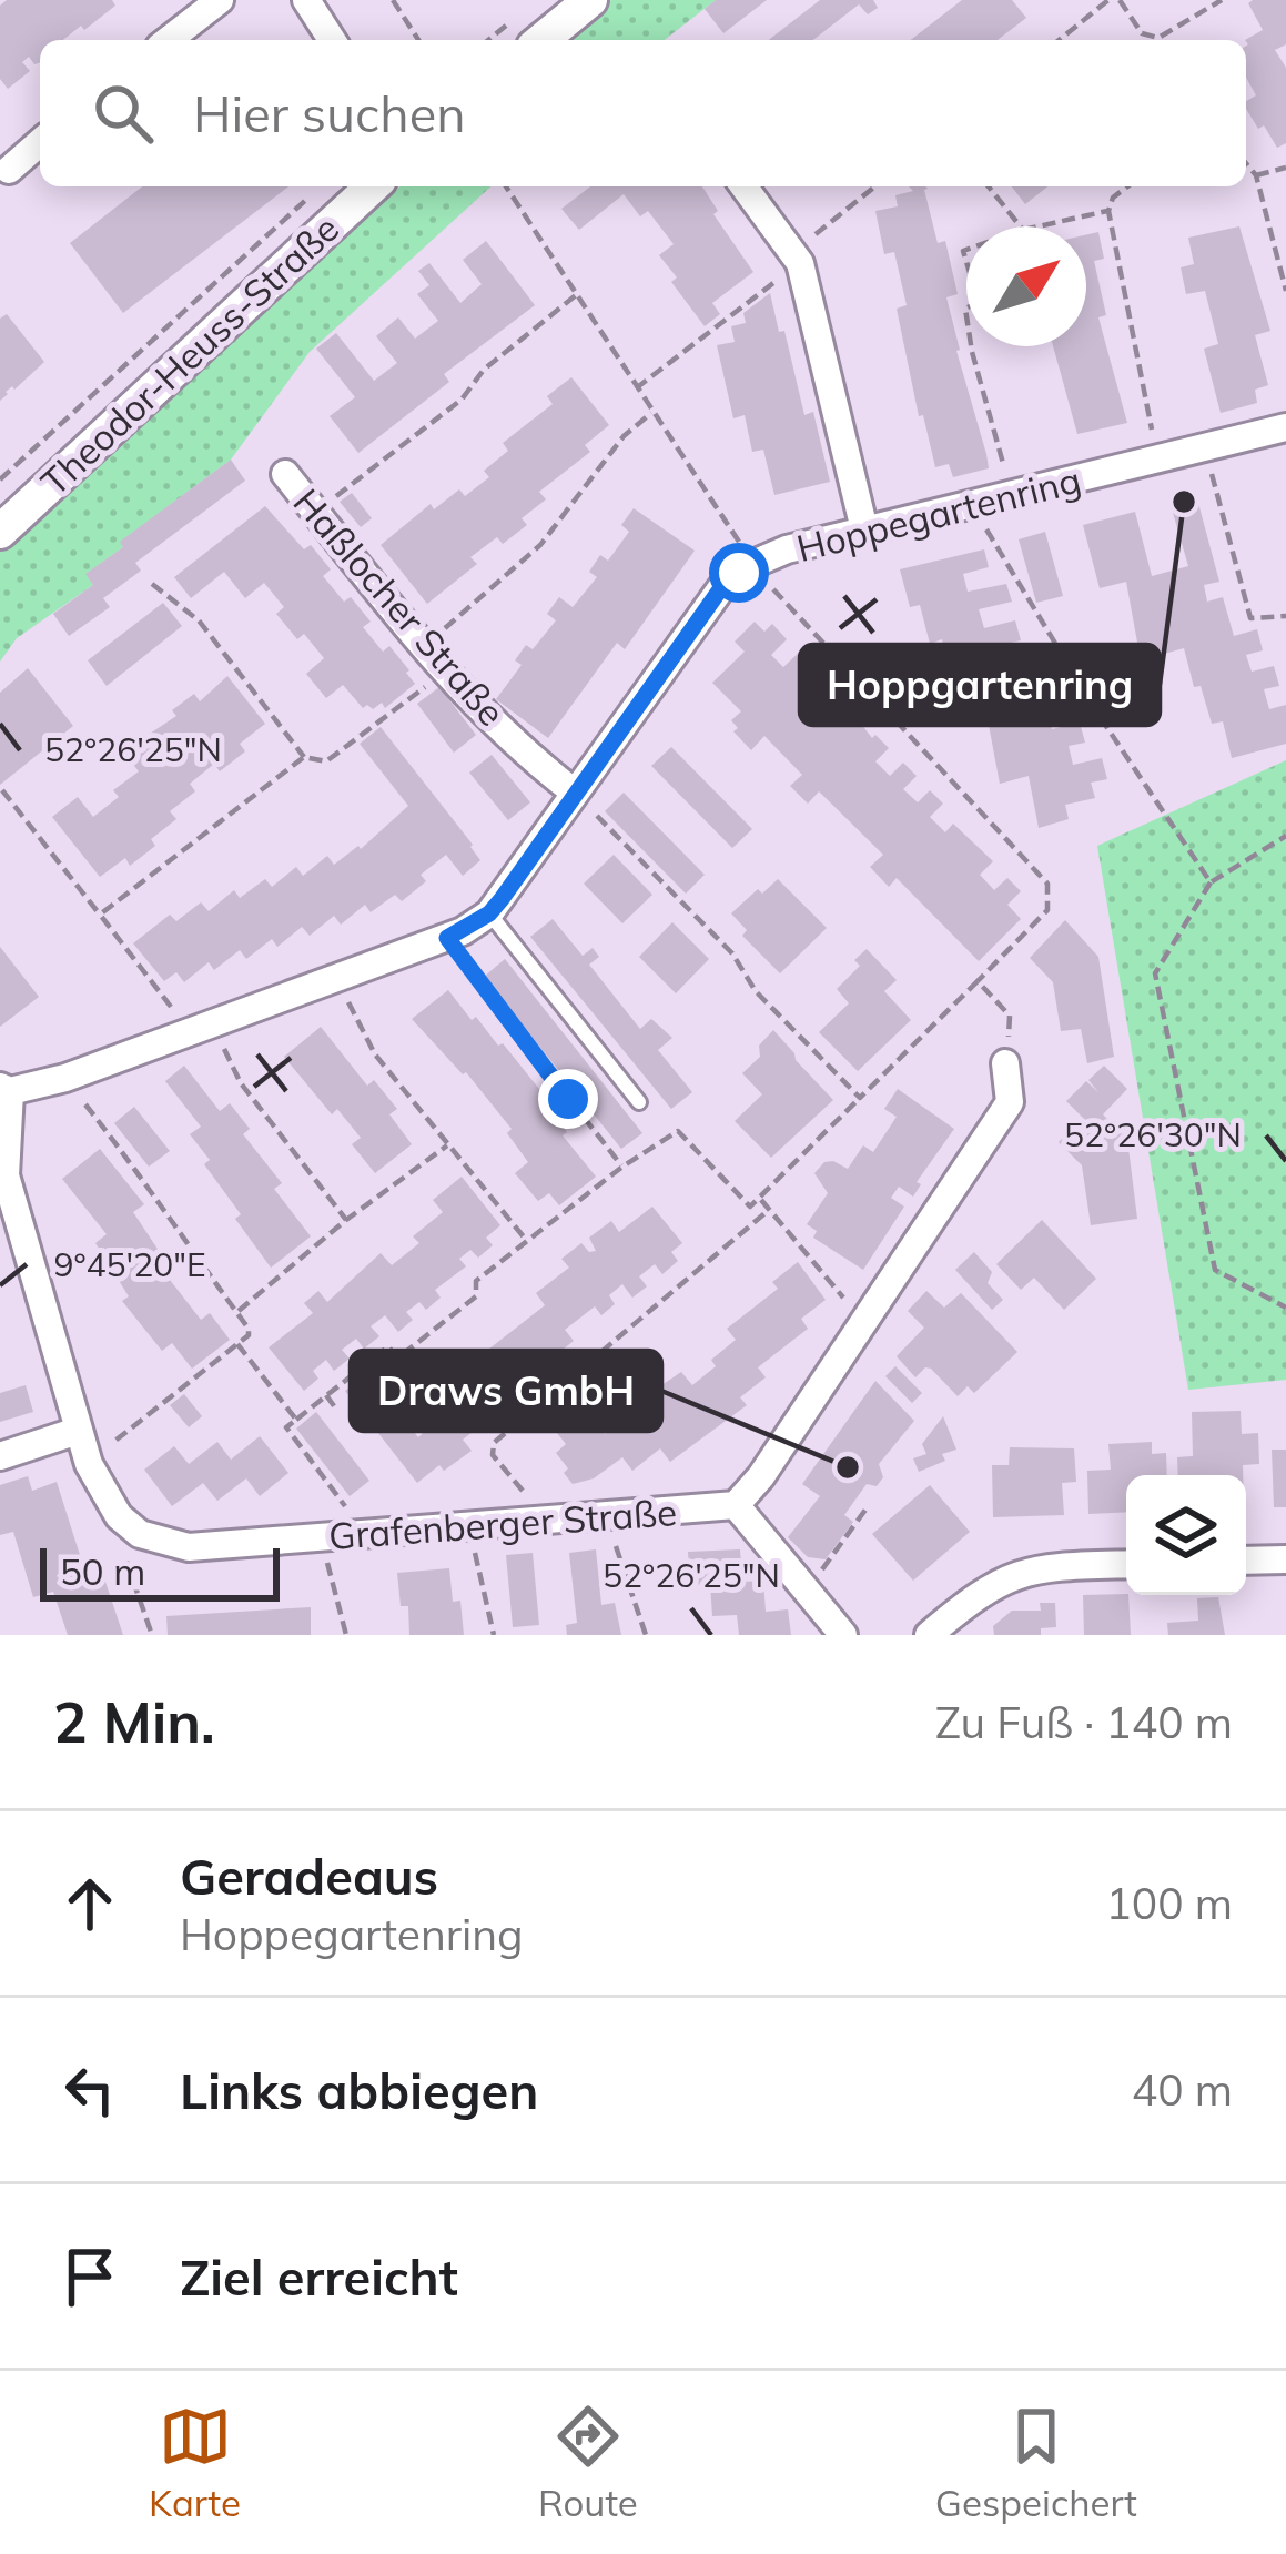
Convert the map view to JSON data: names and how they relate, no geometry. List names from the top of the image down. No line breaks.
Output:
{"streets":{"street":["Theodor-Heuss-Straße","Hoppegartenring","Haßlocher Straße","Grafenberger Straße"]},"crossings":[["Hoppegartenring","Haßlocher Straße"]],"places":["Hoppgartenring","Draws GmbH"],"scale_bar":"50 m","north":"top right","page":{"search":"Hier suchen","scale":"50 m","heading":["2 Min.","Zu Fuß · 140 m"],"list":[["Geradeaus","Hoppegartenring","100 m"],["Links abbiegen","40 m"],"Ziel erreicht"],"nav":["Karte","Route","Gespeichert"]},"coordinates":["52°26'25\"N","52°26'30\"N","9°45'20\"E"]}
